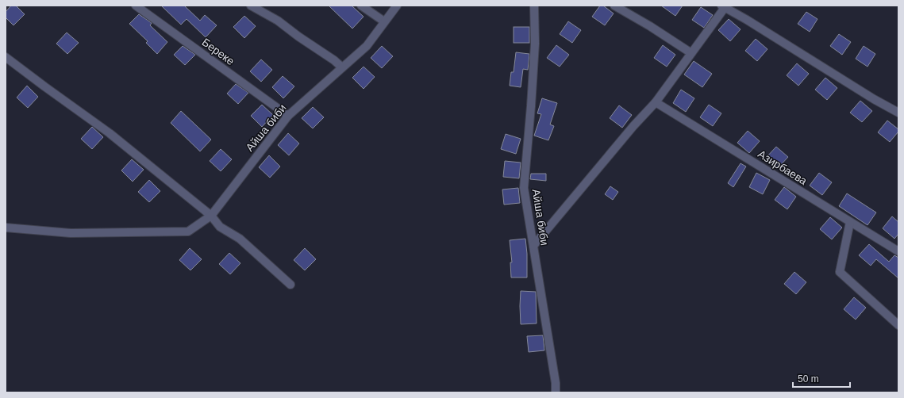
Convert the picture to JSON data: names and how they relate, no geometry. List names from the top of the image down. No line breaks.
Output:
{"streets":{"street":["Береке","Айша биби","Азирбаева"]},"crossings":[["Береке","Айша биби"]],"scale_bar":"50 m"}
